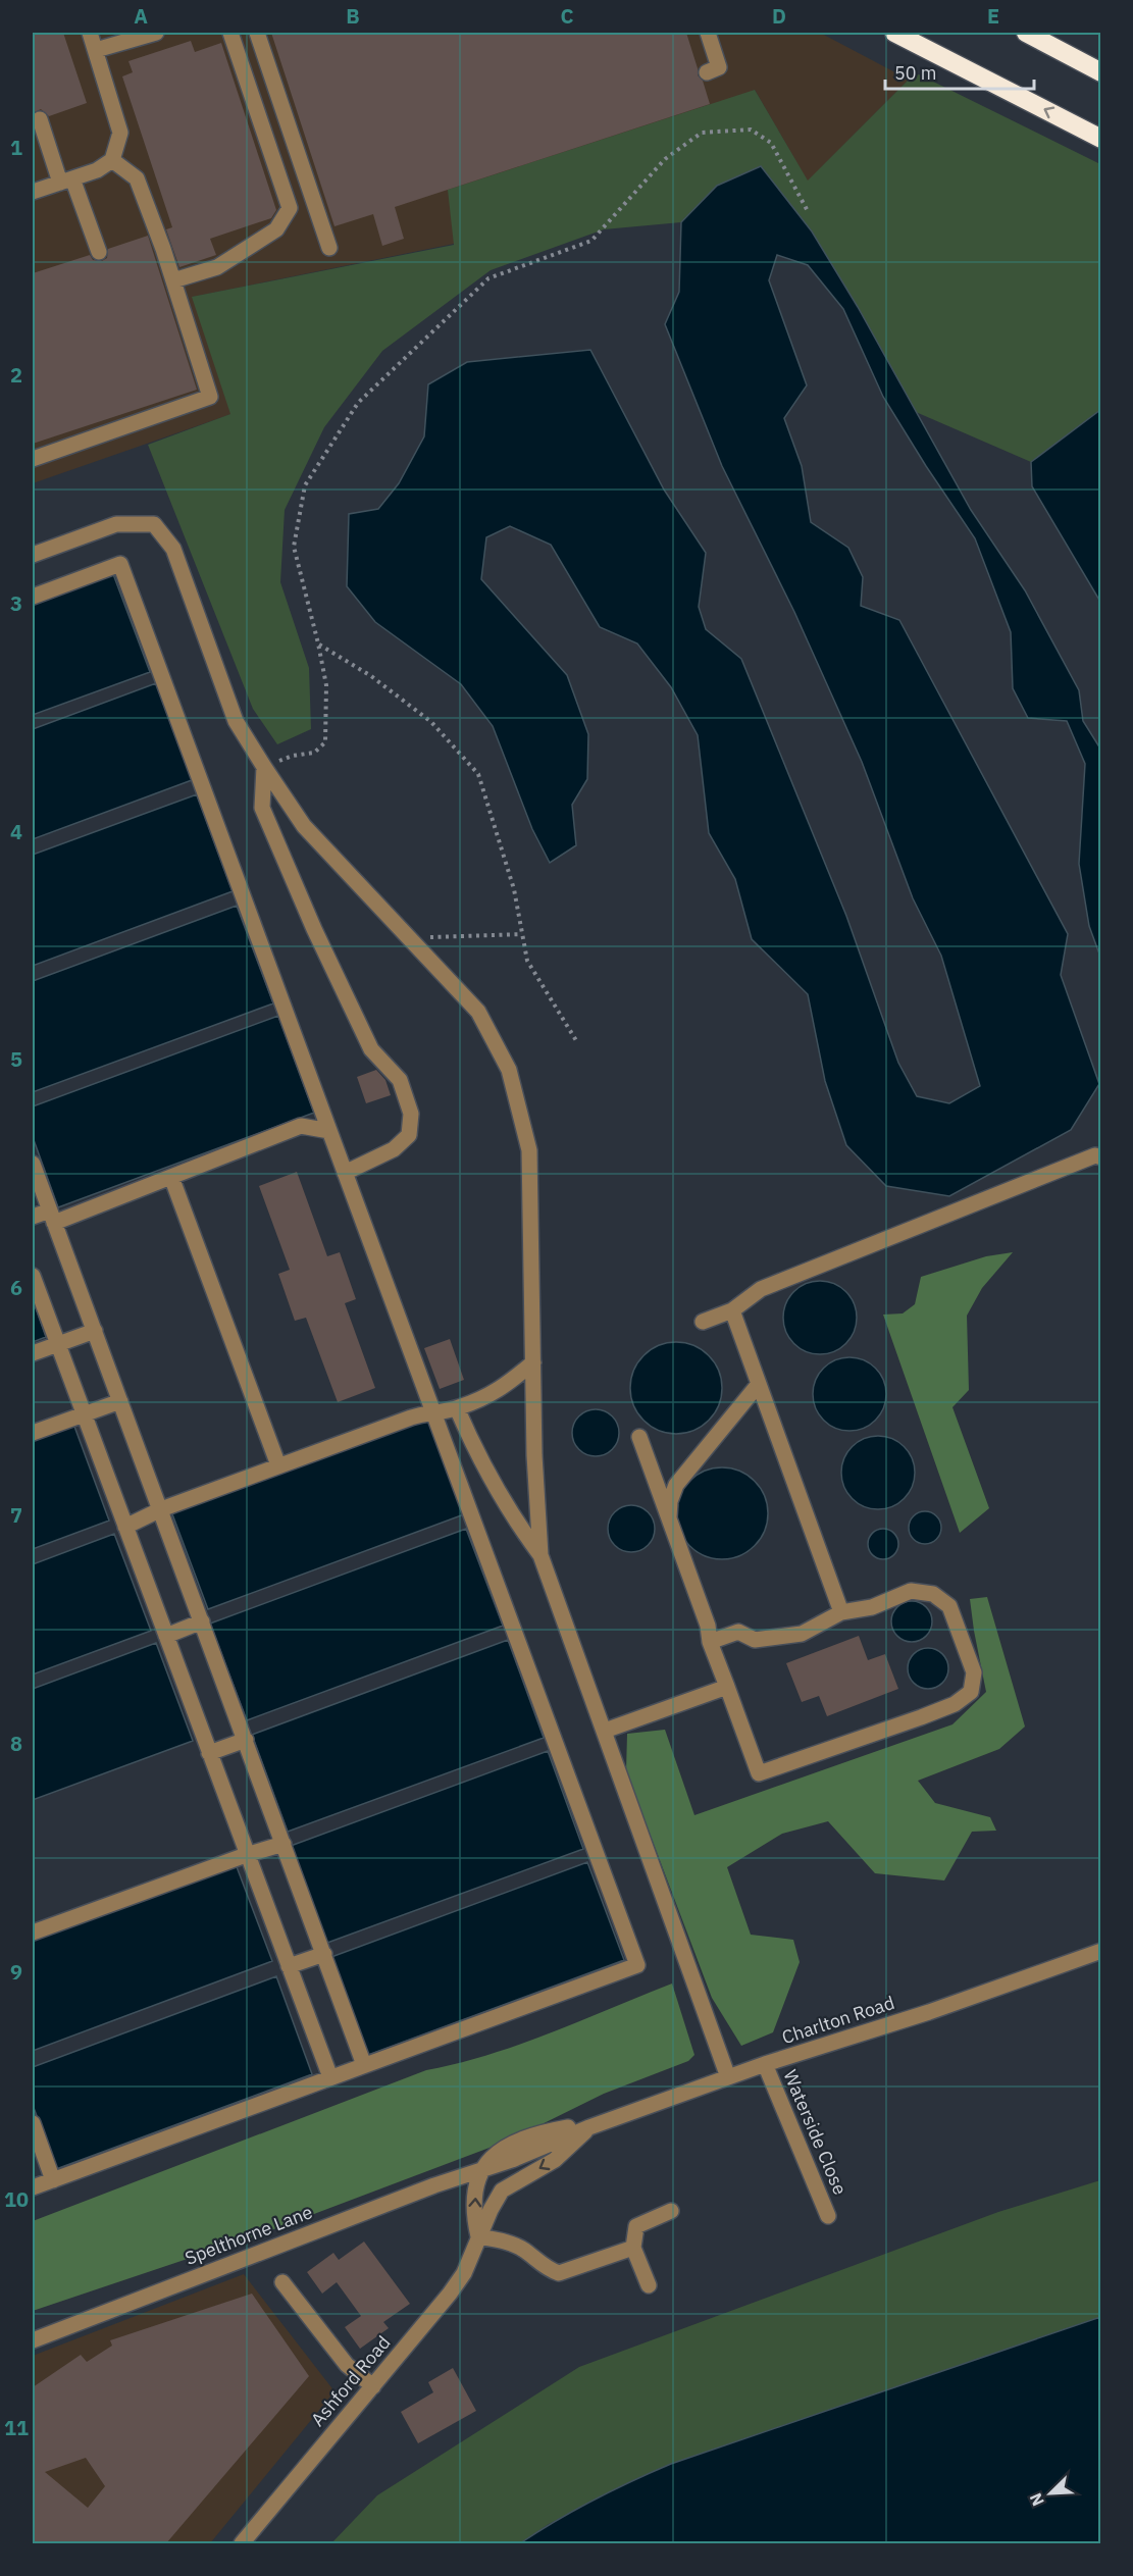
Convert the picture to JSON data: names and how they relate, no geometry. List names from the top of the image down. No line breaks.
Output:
{"streets":{"street":["Charlton Road","Waterside Close","Spelthorne Lane","Ashford Road"]},"crossings":[["Charlton Road","Waterside Close"],["Charlton Road","Spelthorne Lane"],["Charlton Road","Ashford Road"],["Spelthorne Lane","Ashford Road"]],"scale_bar":"50 m","north":"bottom left","grid":{"columns":["A","B","C","D","E"],"rows":["1","2","3","4","5","6","7","8","9","10","11"]}}
